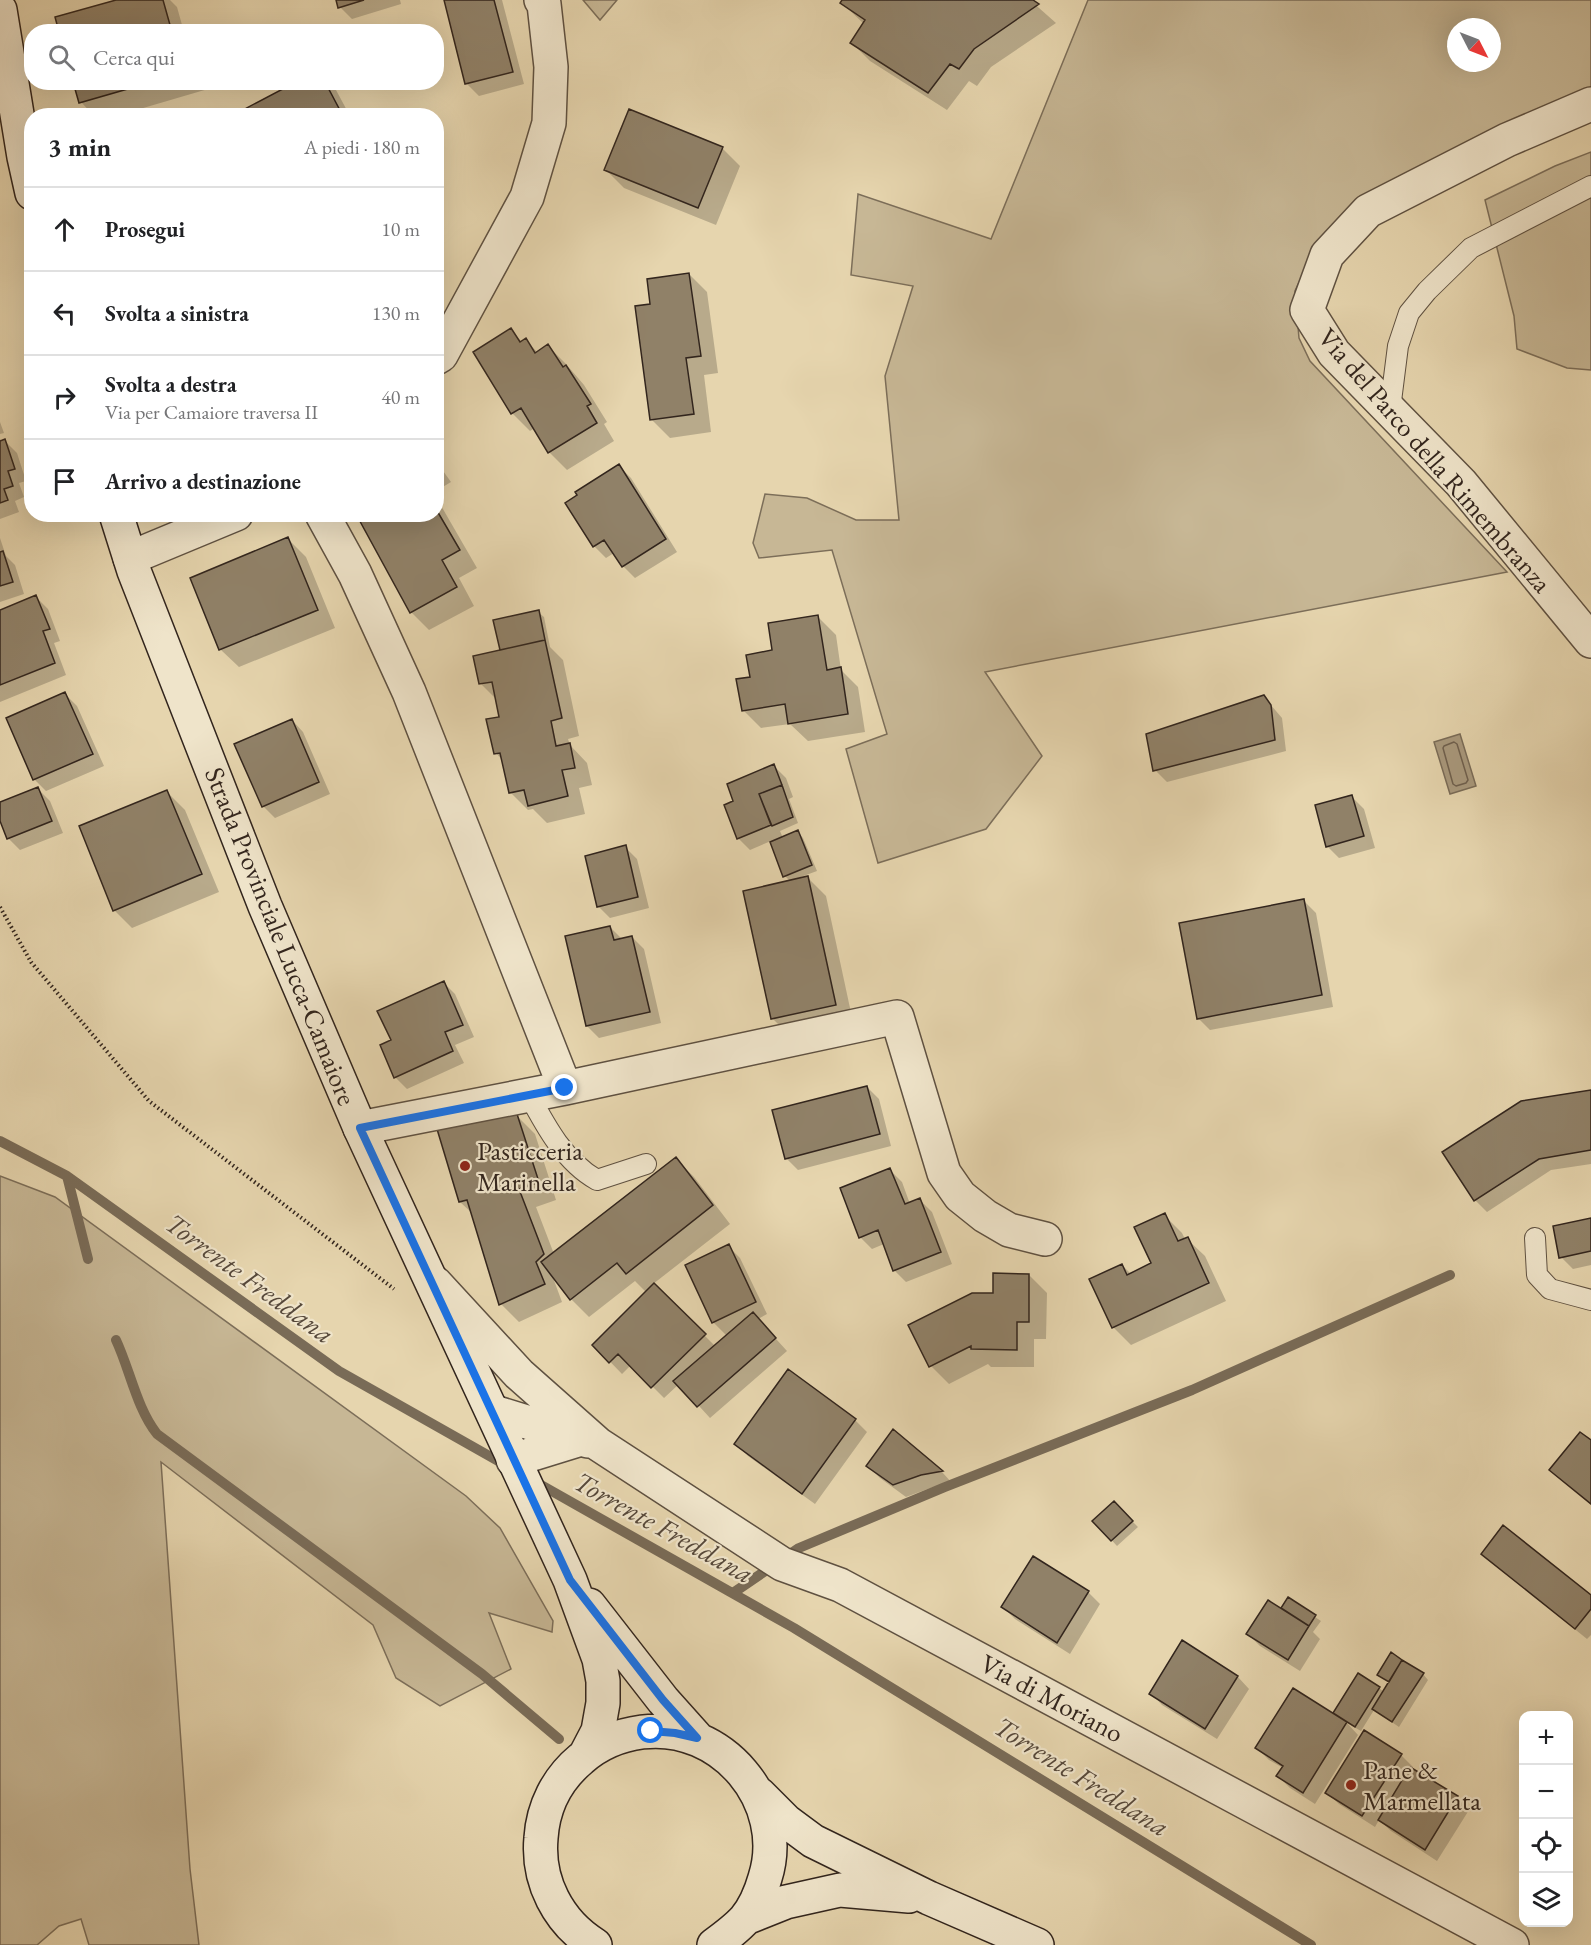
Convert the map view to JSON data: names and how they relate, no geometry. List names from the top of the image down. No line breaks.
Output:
{"streets":{"street":["Via del Parco della Rimembranza","Strada Provinciale Lucca-Camaiore","Via di Moriano"]},"crossings":[["Strada Provinciale Lucca-Camaiore","Via di Moriano"]],"water":["Torrente Freddana"],"places":["Pasticceria Marinella","Pane & Marmellata"],"north":"bottom right","page":{"search":"Cerca qui","heading":["3 min","A piedi · 180 m"],"list":[["Prosegui","10 m"],["Svolta a sinistra","130 m"],["Svolta a destra","Via per Camaiore traversa II","40 m"],"Arrivo a destinazione"],"map_buttons":["+","−"]}}
